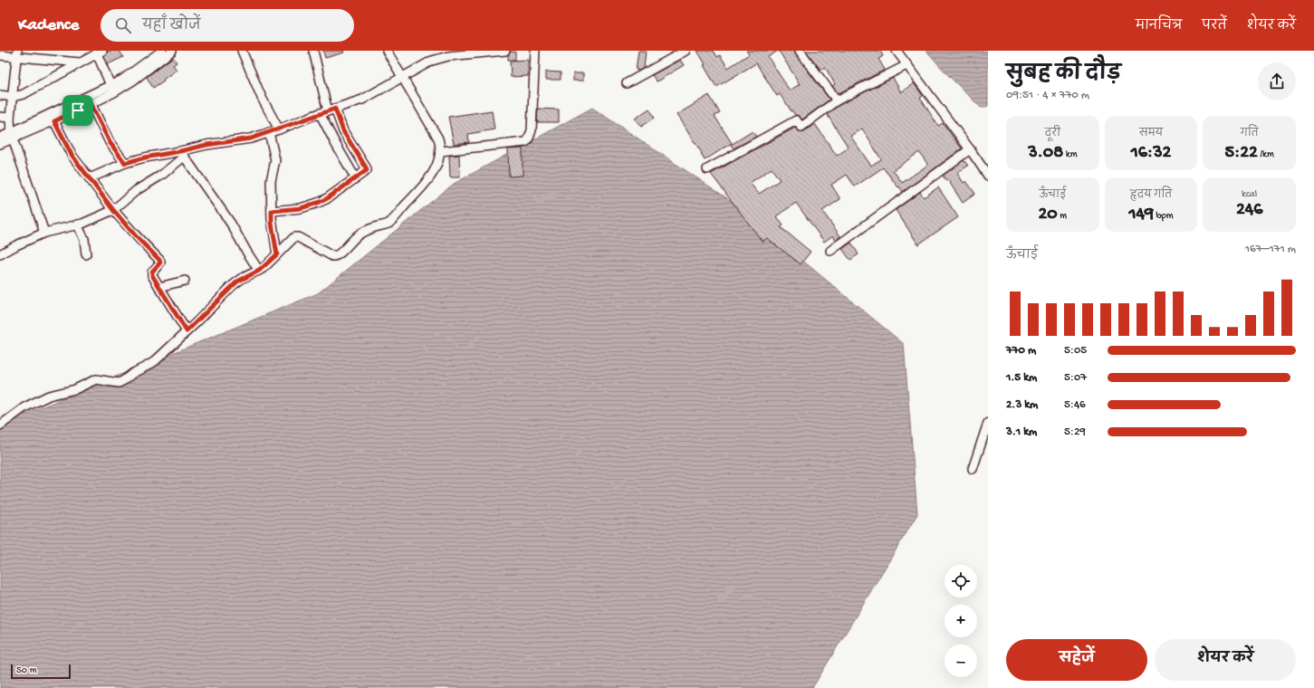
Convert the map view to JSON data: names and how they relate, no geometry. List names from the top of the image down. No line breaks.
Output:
{"scale_bar":"50 m","page":{"header":"Kadence","search":"यहाँ खोजें","nav":["मानचित्र","परतें","शेयर करें"],"heading":["सुबह की दौड़","09:51 · 4 × 770 m"],"stats":[["दूरी","3.08 km"],["समय","16:32"],["गति","5:22 /km"],["ऊँचाई","20 m"],["हृदय गति","149 bpm"],["kcal","246"]],"chart":["ऊँचाई","167–171 m"],"list":[{"name":"770 m","note":"5:05"},{"name":"1.5 km","note":"5:07"},{"name":"2.3 km","note":"5:46"},{"name":"3.1 km","note":"5:29"}],"map_buttons":["+","−"],"buttons":["सहेजें","शेयर करें"],"scale":"50 m"}}
